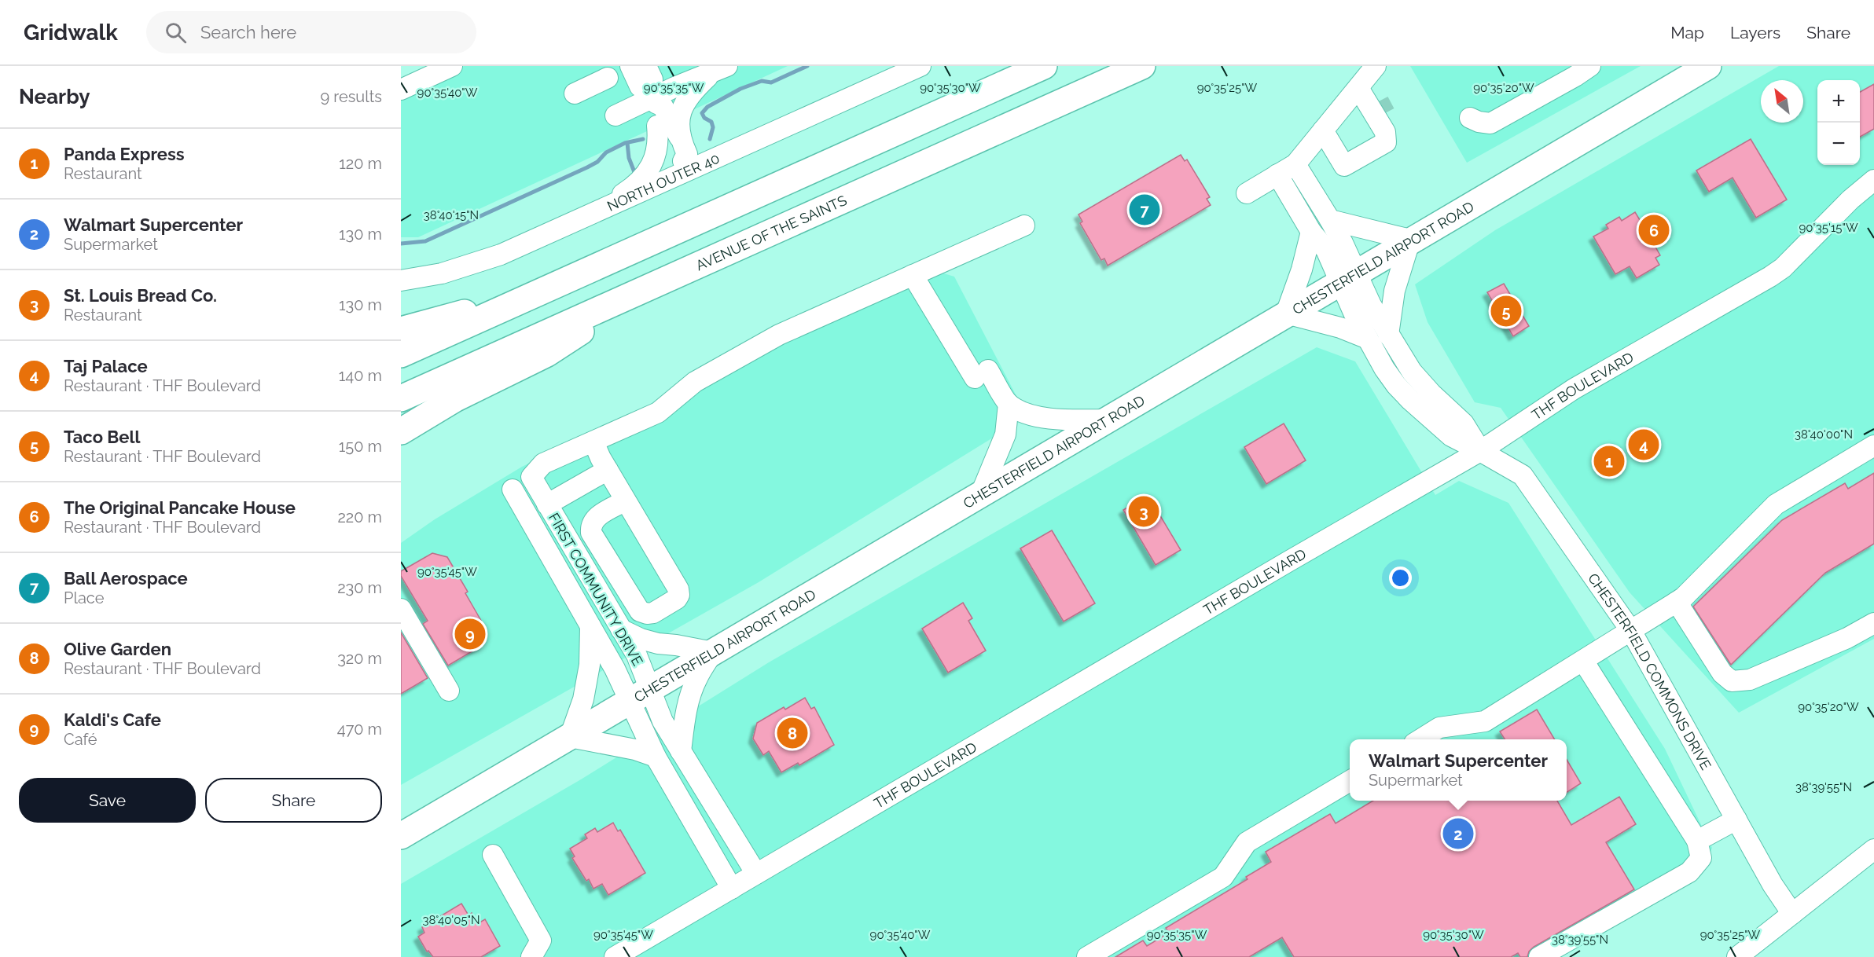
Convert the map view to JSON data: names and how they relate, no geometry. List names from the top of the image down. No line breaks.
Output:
{"streets":{"main road":["AVENUE OF THE SAINTS","CHESTERFIELD AIRPORT ROAD"],"street":["NORTH OUTER 40","THF BOULEVARD","FIRST COMMUNITY DRIVE","CHESTERFIELD COMMONS DRIVE"]},"crossings":[["CHESTERFIELD AIRPORT ROAD","FIRST COMMUNITY DRIVE"],["CHESTERFIELD AIRPORT ROAD","CHESTERFIELD COMMONS DRIVE"],["THF BOULEVARD","FIRST COMMUNITY DRIVE"],["THF BOULEVARD","CHESTERFIELD COMMONS DRIVE"]],"north":"top left","page":{"header":"Gridwalk","search":"Search here","nav":["Map","Layers","Share"],"heading":["Nearby","9 results"],"map_buttons":["+","−"],"list":[{"mark":"1","name":"Panda Express","note":"Restaurant","value":"120 m"},{"mark":"2","name":"Walmart Supercenter","note":"Supermarket","value":"130 m"},{"mark":"3","name":"St. Louis Bread Co.","note":"Restaurant","value":"130 m"},{"mark":"4","name":"Taj Palace","note":"Restaurant · THF Boulevard","value":"140 m"},{"mark":"5","name":"Taco Bell","note":"Restaurant · THF Boulevard","value":"150 m"},{"mark":"6","name":"The Original Pancake House","note":"Restaurant · THF Boulevard","value":"220 m"},{"mark":"7","name":"Ball Aerospace","note":"Place","value":"230 m"},{"mark":"8","name":"Olive Garden","note":"Restaurant · THF Boulevard","value":"320 m"},{"mark":"9","name":"Kaldi's Cafe","note":"Café","value":"470 m"}],"pins":["7","6","5","4","1","3","9","8","2"],"popup":["Walmart Supercenter","Supermarket"],"buttons":["Save","Share"]},"coordinates":["90°35'35\"W","90°35'30\"W","90°35'25\"W","90°35'20\"W","90°35'40\"W","38°40'15\"N","90°35'15\"W","38°40'00\"N","90°35'45\"W","38°39'55\"N","38°40'05\"N"]}
